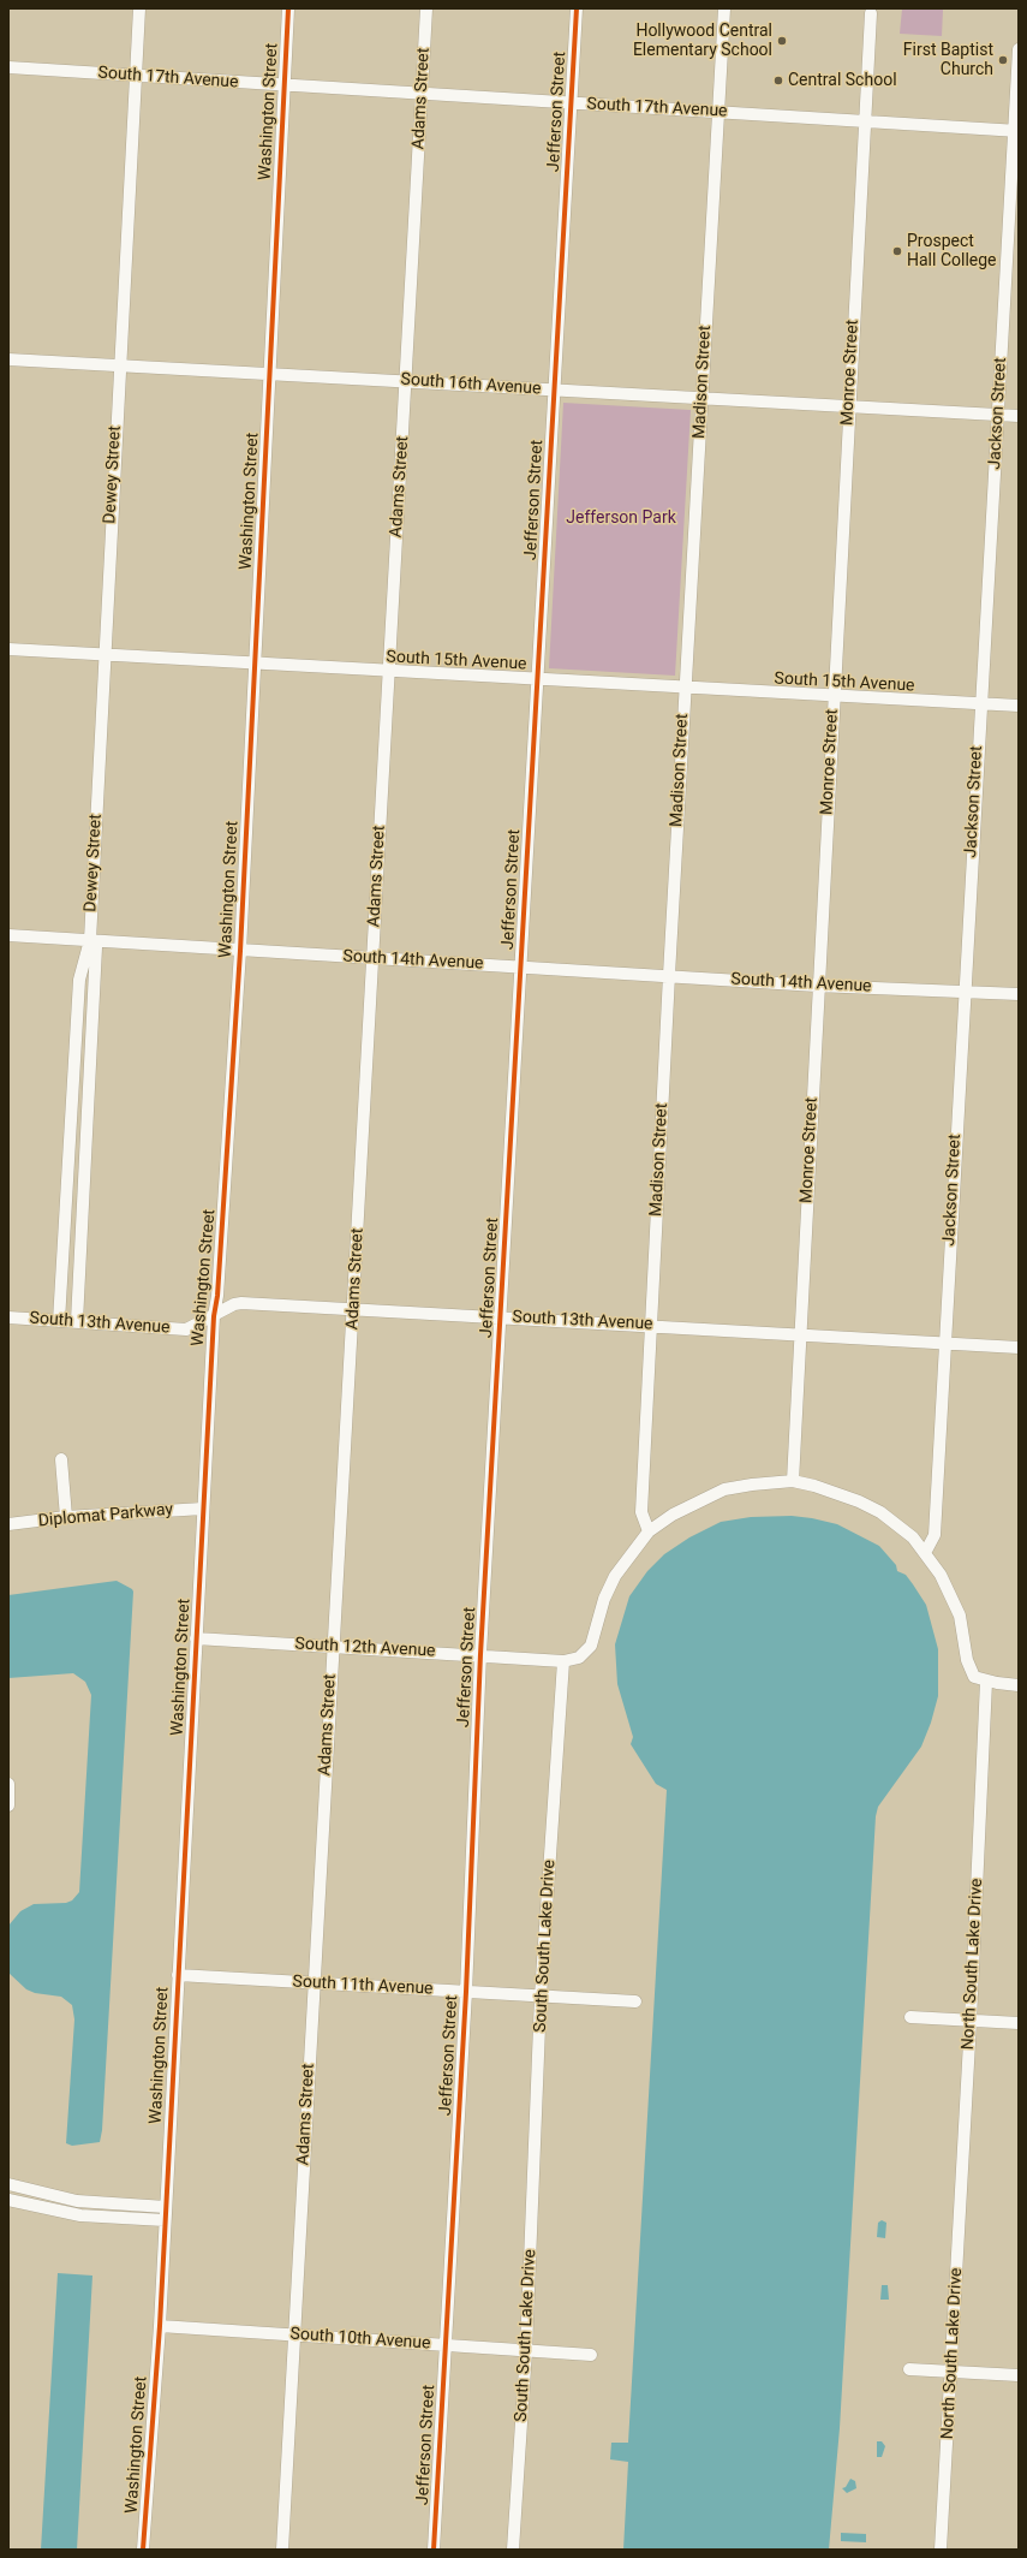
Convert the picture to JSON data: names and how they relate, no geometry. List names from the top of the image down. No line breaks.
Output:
{"streets":{"street":["South 17th Avenue","Adams Street","Washington Street","Jefferson Street","Monroe Street","Madison Street","South 16th Avenue","Jackson Street","Dewey Street","South 15th Avenue","South 14th Avenue","South 13th Avenue","Diplomat Parkway","South 12th Avenue","South South Lake Drive","North South Lake Drive","South 11th Avenue","South 10th Avenue"]},"crossings":[["South 17th Avenue","Adams Street"],["South 17th Avenue","Washington Street"],["South 17th Avenue","Jefferson Street"],["South 17th Avenue","Monroe Street"],["South 17th Avenue","Madison Street"],["South 17th Avenue","Jackson Street"],["South 17th Avenue","Dewey Street"],["Adams Street","South 16th Avenue"],["Adams Street","South 15th Avenue"],["Adams Street","South 14th Avenue"],["Adams Street","South 13th Avenue"],["Adams Street","South 12th Avenue"],["Adams Street","South 11th Avenue"],["Adams Street","South 10th Avenue"],["Washington Street","South 16th Avenue"],["Washington Street","South 15th Avenue"],["Washington Street","South 14th Avenue"],["Washington Street","South 13th Avenue"],["Washington Street","Diplomat Parkway"],["Washington Street","South 12th Avenue"],["Washington Street","South 11th Avenue"],["Washington Street","South 10th Avenue"],["Jefferson Street","South 16th Avenue"],["Jefferson Street","South 15th Avenue"],["Jefferson Street","South 14th Avenue"],["Jefferson Street","South 13th Avenue"],["Jefferson Street","South 12th Avenue"],["Jefferson Street","South 11th Avenue"],["Jefferson Street","South 10th Avenue"],["Monroe Street","South 16th Avenue"],["Monroe Street","South 15th Avenue"],["Monroe Street","South 14th Avenue"],["Monroe Street","South 13th Avenue"],["Madison Street","South 16th Avenue"],["Madison Street","South 15th Avenue"],["Madison Street","South 14th Avenue"],["Madison Street","South 13th Avenue"],["South 16th Avenue","Jackson Street"],["South 16th Avenue","Dewey Street"],["Jackson Street","South 15th Avenue"],["Jackson Street","South 14th Avenue"],["Jackson Street","South 13th Avenue"],["Dewey Street","South 15th Avenue"],["Dewey Street","South 14th Avenue"],["Dewey Street","South 13th Avenue"],["South 12th Avenue","South South Lake Drive"],["South South Lake Drive","South 11th Avenue"],["South South Lake Drive","South 10th Avenue"]],"parks":["Jefferson Park"],"places":["Hollywood Central Elementary School","First Baptist Church","Central School","Prospect Hall College"]}
